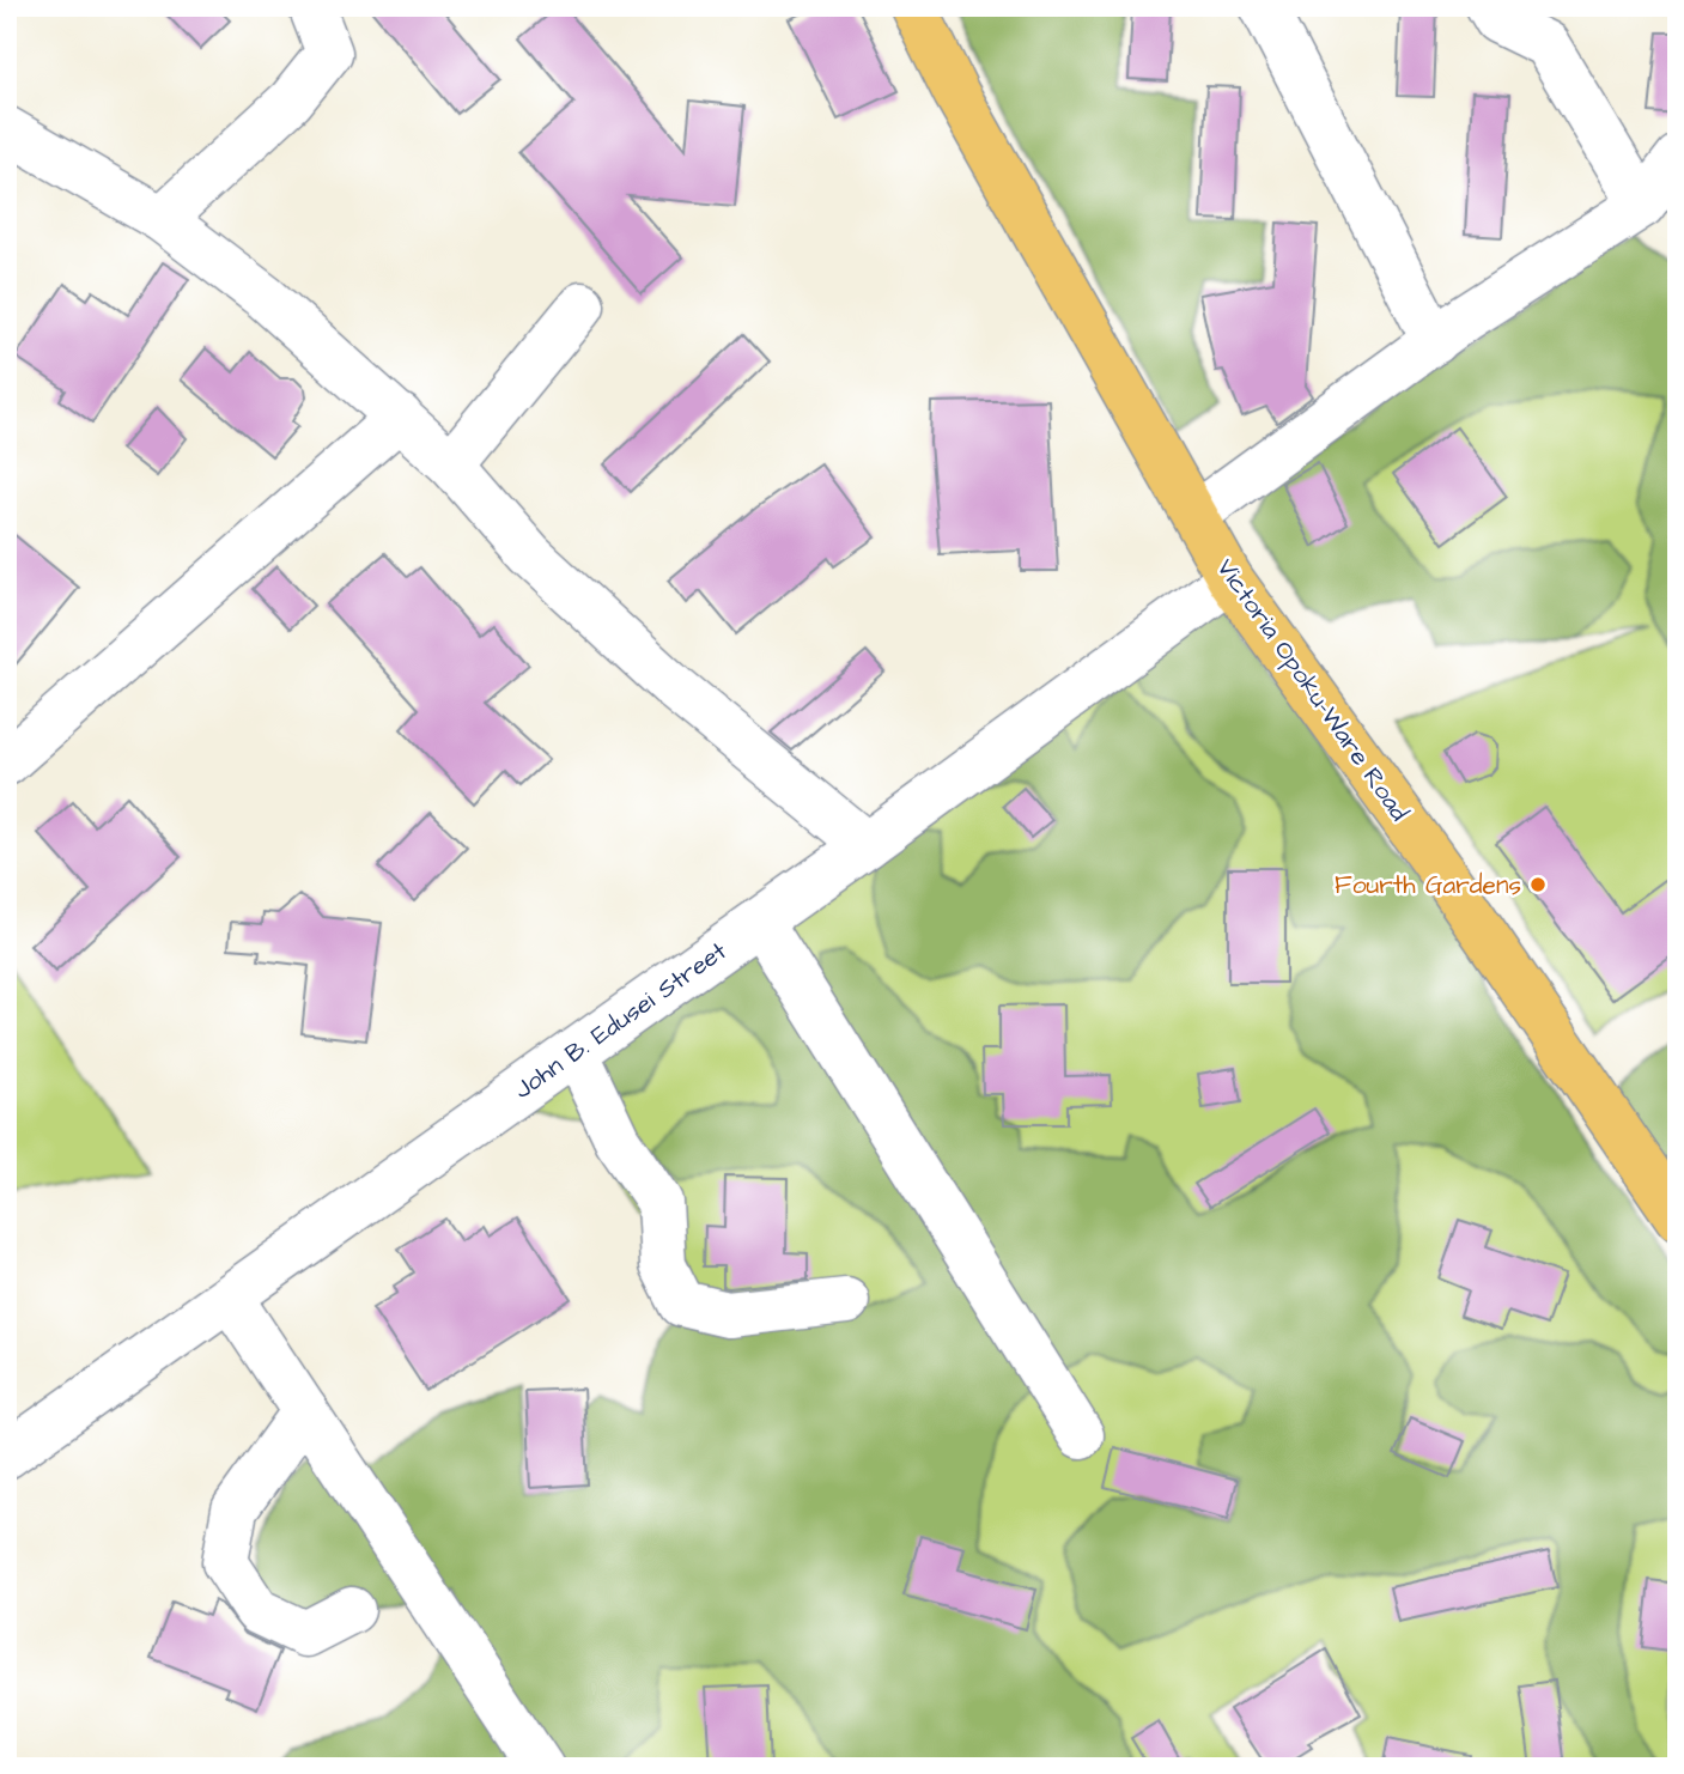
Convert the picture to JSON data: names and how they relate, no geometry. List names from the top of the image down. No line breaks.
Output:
{"streets":{"main road":["Victoria Opoku-Ware Road"],"street":["John B. Edusei Street"]},"crossings":[["Victoria Opoku-Ware Road","John B. Edusei Street"]],"places":["Fourth Gardens"]}
